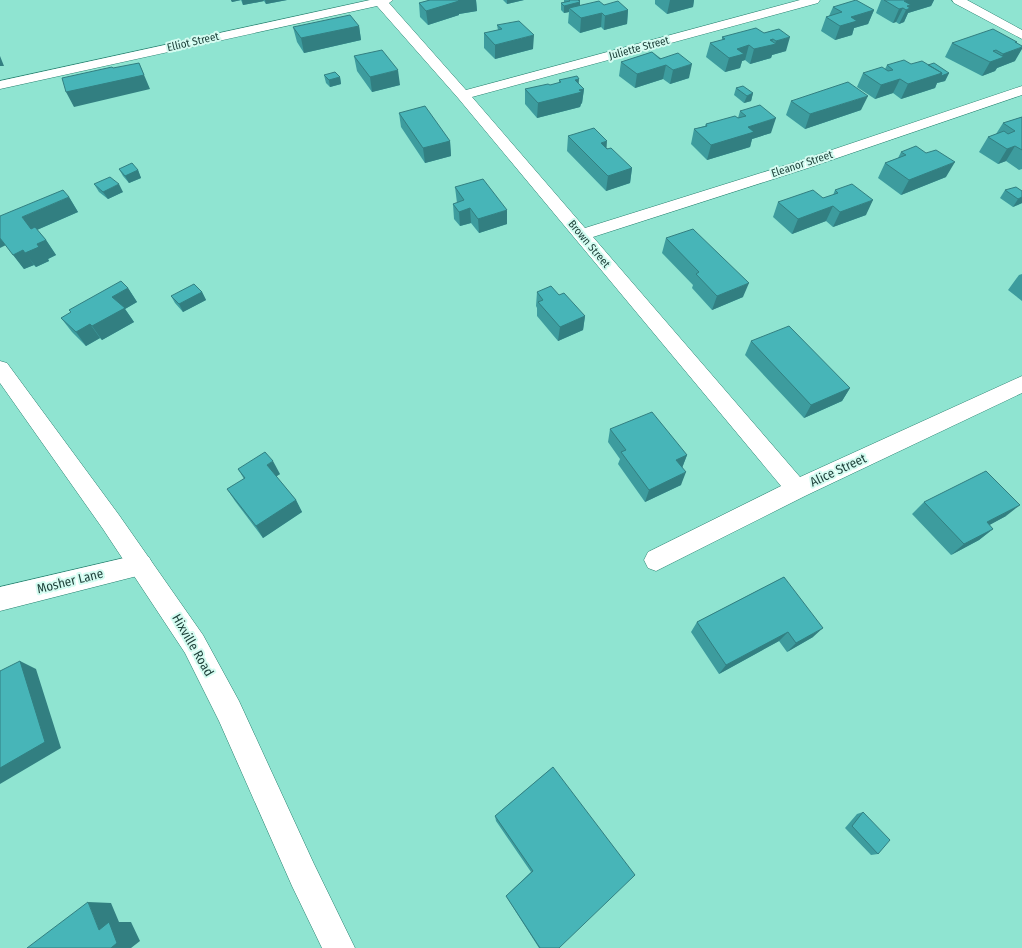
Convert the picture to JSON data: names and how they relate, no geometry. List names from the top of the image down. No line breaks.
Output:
{"streets":{"street":["Elliot Street","Juliette Street","Eleanor Street","Brown Street","Alice Street","Mosher Lane","Hixville Road"]},"crossings":[["Elliot Street","Brown Street"],["Juliette Street","Brown Street"],["Eleanor Street","Brown Street"],["Brown Street","Alice Street"],["Mosher Lane","Hixville Road"]]}
